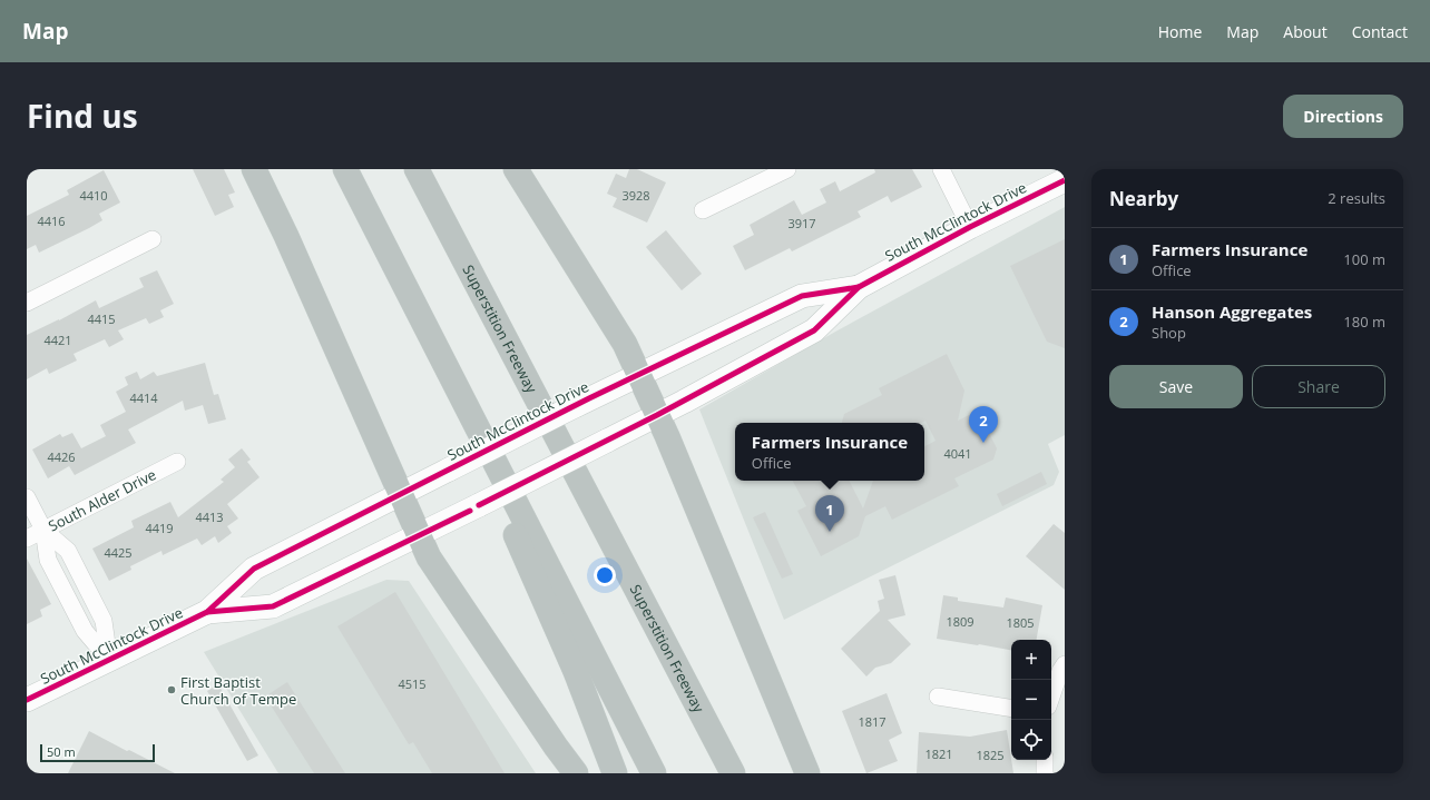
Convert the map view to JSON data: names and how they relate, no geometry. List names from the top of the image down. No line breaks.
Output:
{"streets":{"highway":["Superstition Freeway"],"main road":["South McClintock Drive"],"street":["South Alder Drive"]},"places":["First Baptist Church of Tempe"],"house_numbers":["4410","3928","4416","3917","4415","4421","4414","4041","4426","4413","4419","4425","1809","1805","4515","1817","1821","1825"],"scale_bar":"50 m","page":{"header":"Map","nav":["Home","Map","About","Contact"],"title":"Find us","buttons":["Directions",["Save","Share"]],"heading":["Nearby","2 results"],"list":[{"mark":"1","name":"Farmers Insurance","note":"Office","value":"100 m"},{"mark":"2","name":"Hanson Aggregates","note":"Shop","value":"180 m"}],"pins":["2","1"],"popup":["Farmers Insurance","Office"],"map_buttons":["+","−"],"scale":"50 m"}}
